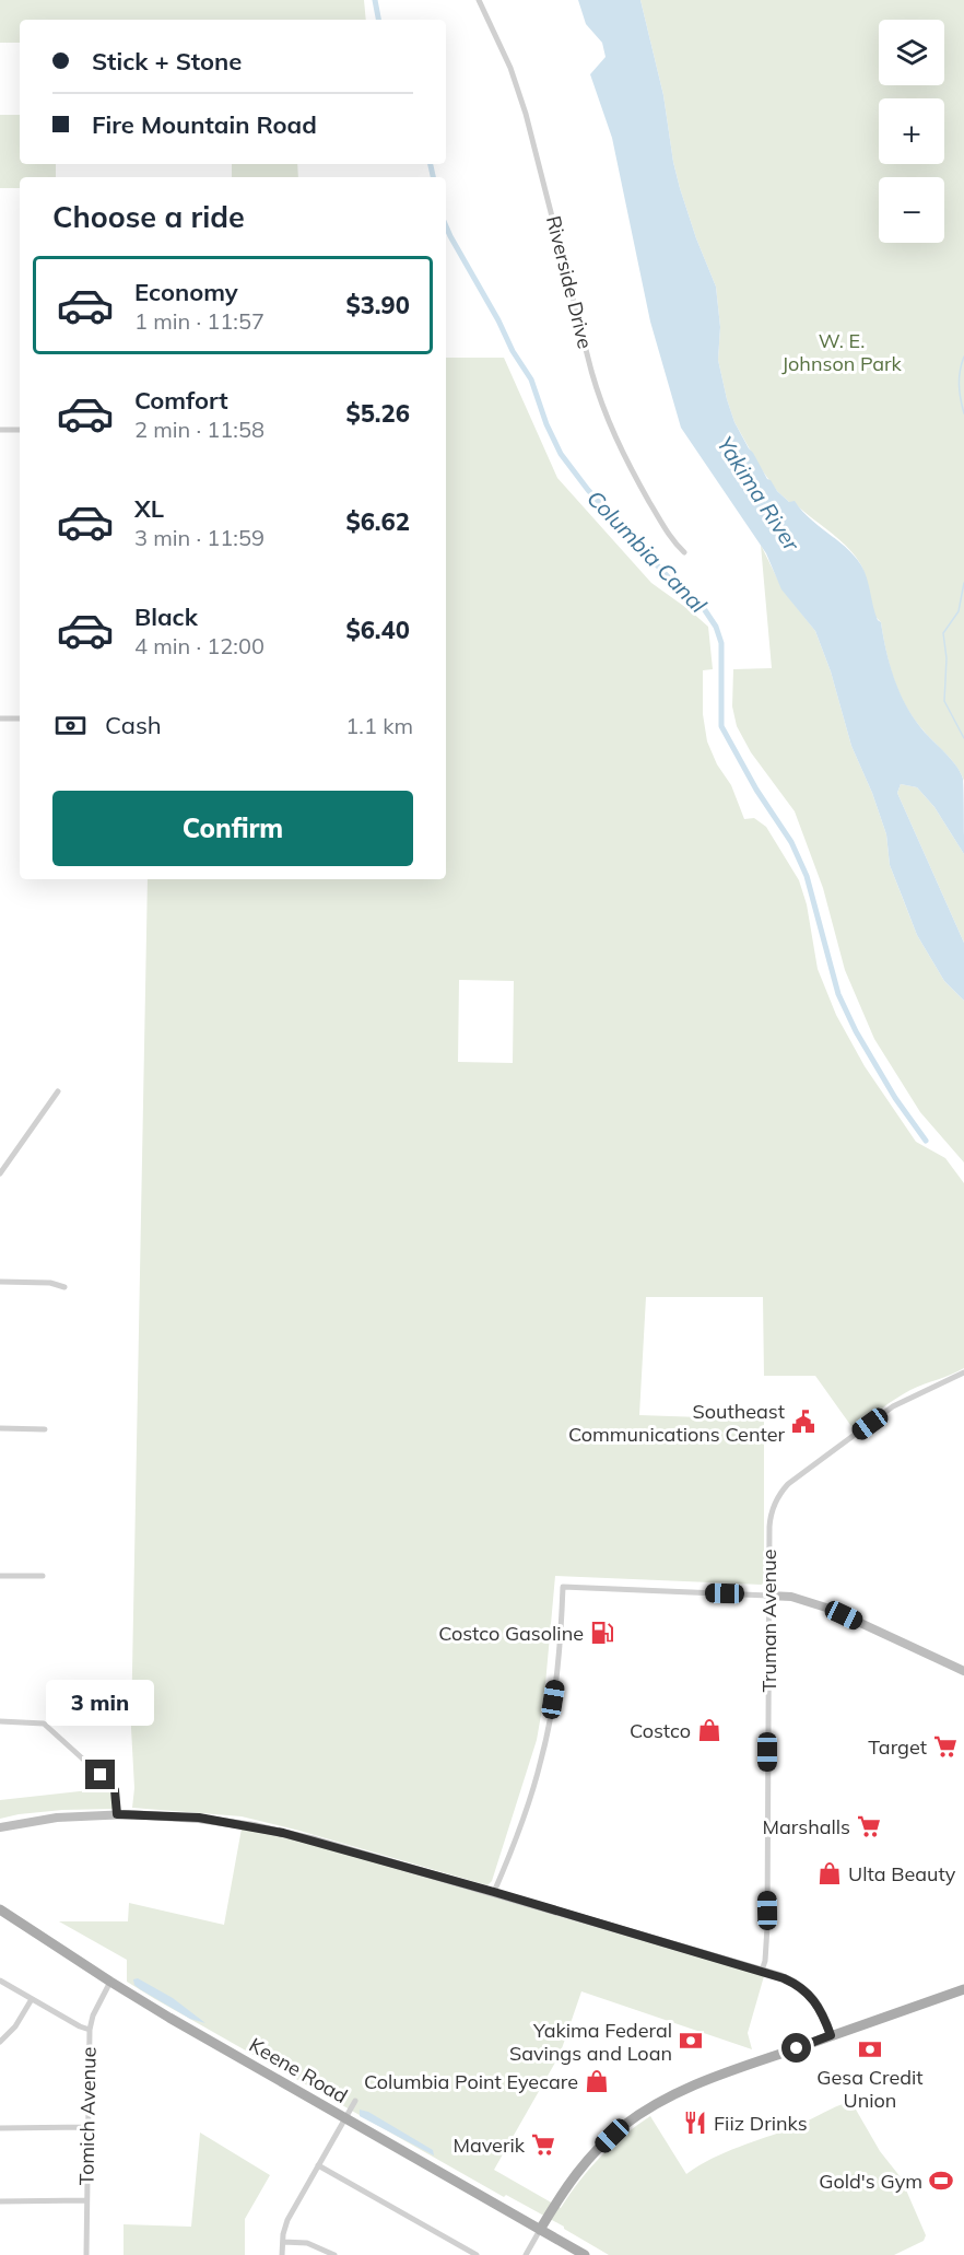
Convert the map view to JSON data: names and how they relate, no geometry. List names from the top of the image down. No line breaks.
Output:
{"streets":{"main road":["Keene Road"],"street":["Riverside Drive","Truman Avenue","Tomich Avenue"]},"crossings":[["Keene Road","Tomich Avenue"]],"water":["Yakima River","Columbia Canal"],"parks":["W. E. Johnson Park"],"places":{"public building":["Southeast Communications Center"],"fuel station":["Costco Gasoline"],"shop":["Costco","Ulta Beauty","Columbia Point Eyecare"],"supermarket":["Target","Marshalls","Maverik"],"bank":["Yakima Federal Savings and Loan","Gesa Credit Union"],"restaurant":["Fiiz Drinks"],"sports":["Gold's Gym"]},"page":{"map_buttons":["+","−"],"banner":["Stick + Stone","Fire Mountain Road"],"heading":"Choose a ride","list":[{"name":"Economy","note":"1 min · 11:57","value":"$3.90"},{"name":"Comfort","note":"2 min · 11:58","value":"$5.26"},{"name":"XL","note":"3 min · 11:59","value":"$6.62"},{"name":"Black","note":"4 min · 12:00","value":"$6.40"}],"pay":["Cash","1.1 km"],"buttons":"Confirm","bubble":"3 min"}}
